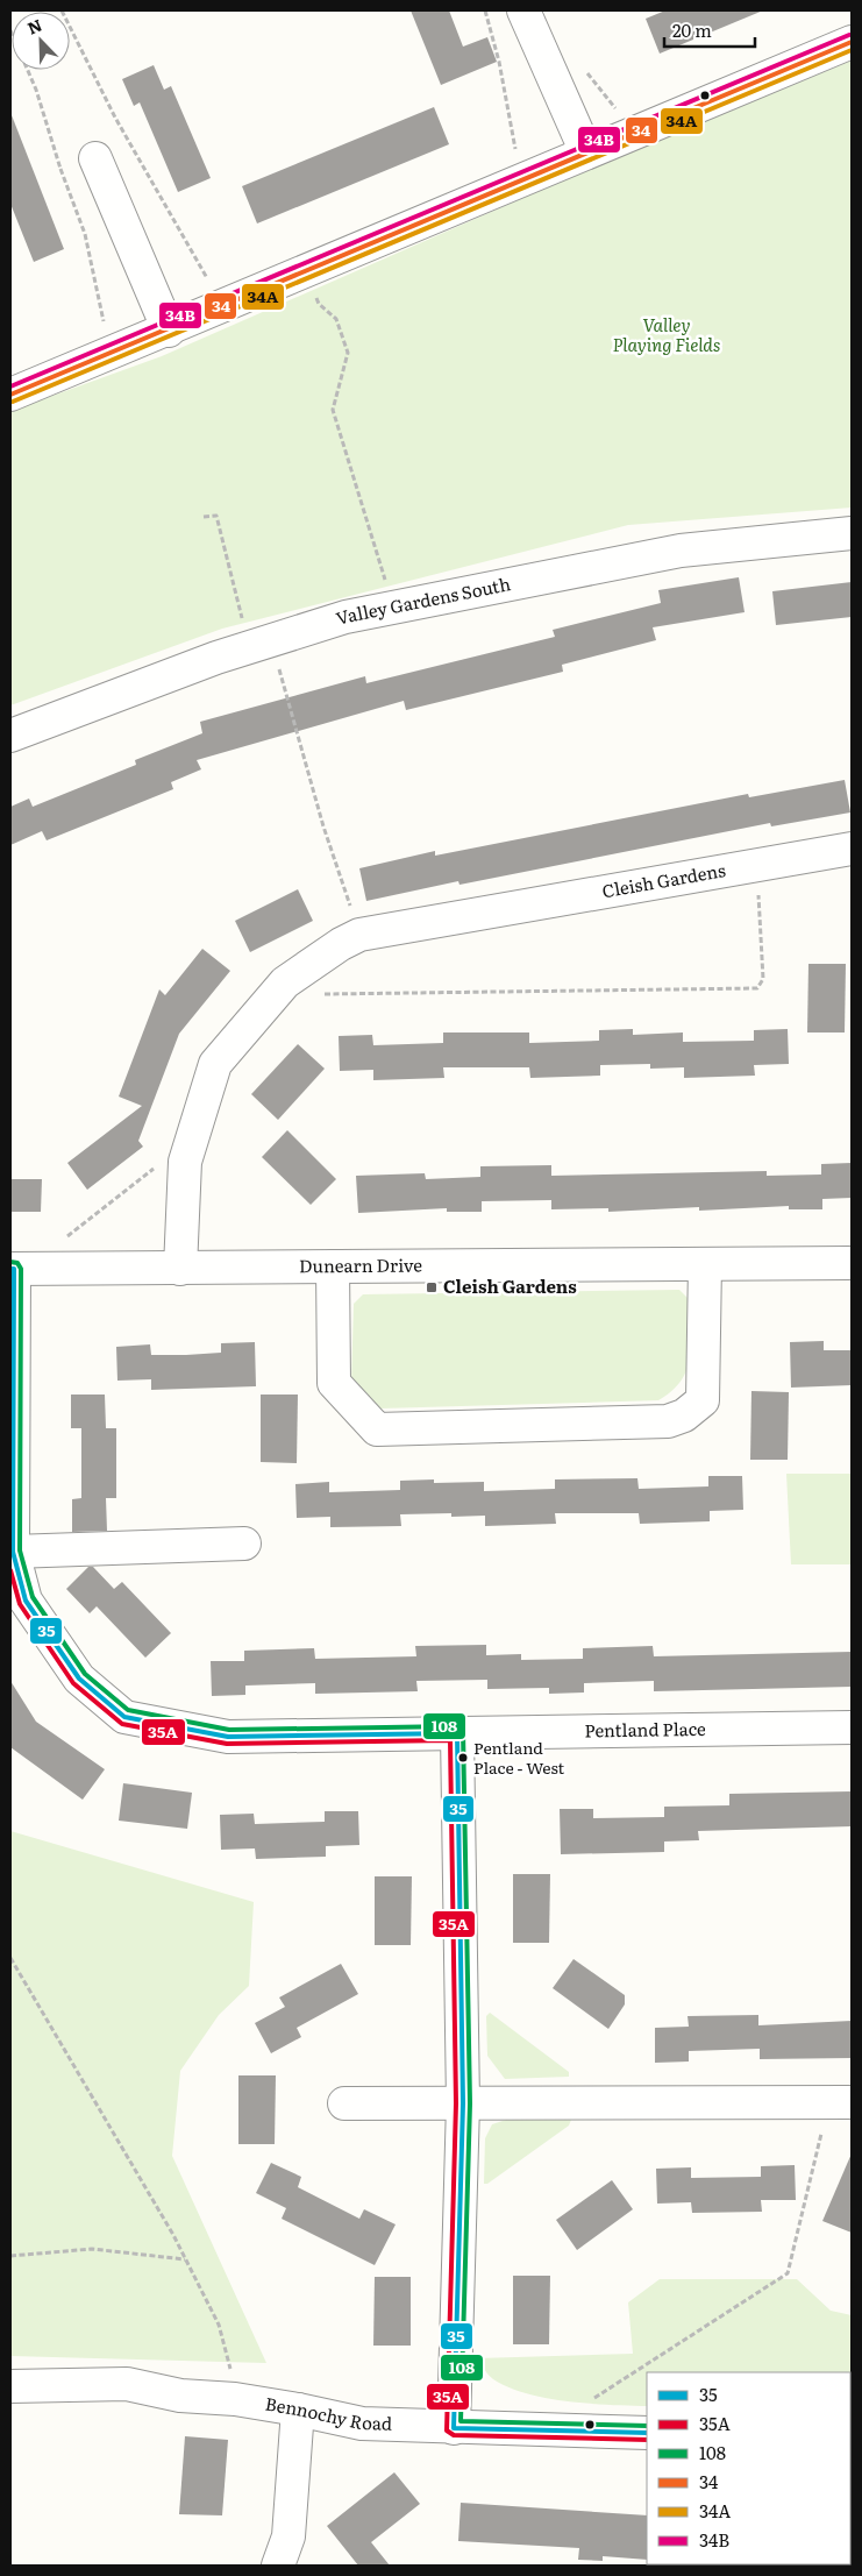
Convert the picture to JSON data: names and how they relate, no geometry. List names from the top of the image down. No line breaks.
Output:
{"streets":{"street":["Valley Gardens South","Cleish Gardens","Dunearn Drive","Pentland Place","Bennochy Road"]},"crossings":[["Cleish Gardens","Dunearn Drive"],["Dunearn Drive","Pentland Place"]],"parks":["Valley Playing Fields"],"places":{"transit":["Cleish Gardens"],"other":["Pentland Place - West"]},"lines":["transit line 34B","transit line 34","transit line 34A","transit line 108","transit line 35","transit line 35A"],"legend":["35","35A","108","34","34A","34B"],"scale_bar":"20 m","north":"top left"}
